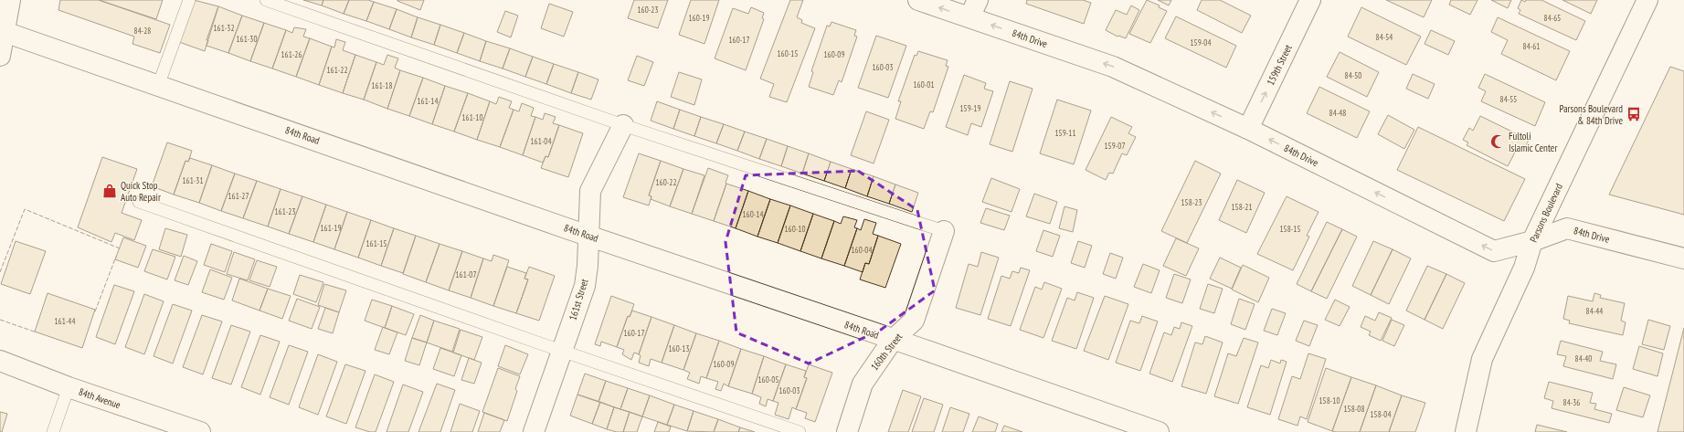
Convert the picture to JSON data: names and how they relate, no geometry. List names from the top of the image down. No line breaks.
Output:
{"streets":{"street":["84th Drive","159th Street","84th Road","Parsons Boulevard","161st Street","160th Street","84th Avenue"]},"crossings":[["84th Drive","159th Street"],["84th Drive","Parsons Boulevard"],["84th Road","161st Street"],["84th Road","160th Street"]],"one_way":["84th Drive","159th Street"],"places":{"bus stop":["Parsons Boulevard & 84th Drive"],"mosque":["Fultoli Islamic Center"],"shop":["Quick Stop Auto Repair"]},"house_numbers":["160-23","160-19","84-65","161-32","84-28","84-54","161-30","160-17","159-04","84-61","160-15","161-26","160-09","160-03","161-22","84-50","160-01","161-18","84-55","161-14","159-19","84-48","161-10","159-11","161-04","159-07","161-31","160-22","161-27","158-23","158-21","161-23","160-14","161-19","160-10","158-15","161-15","160-04","161-07","84-44","161-44","160-17","160-13","84-40","160-09","160-05","160-03","158-10","84-36","158-08","158-04"]}
